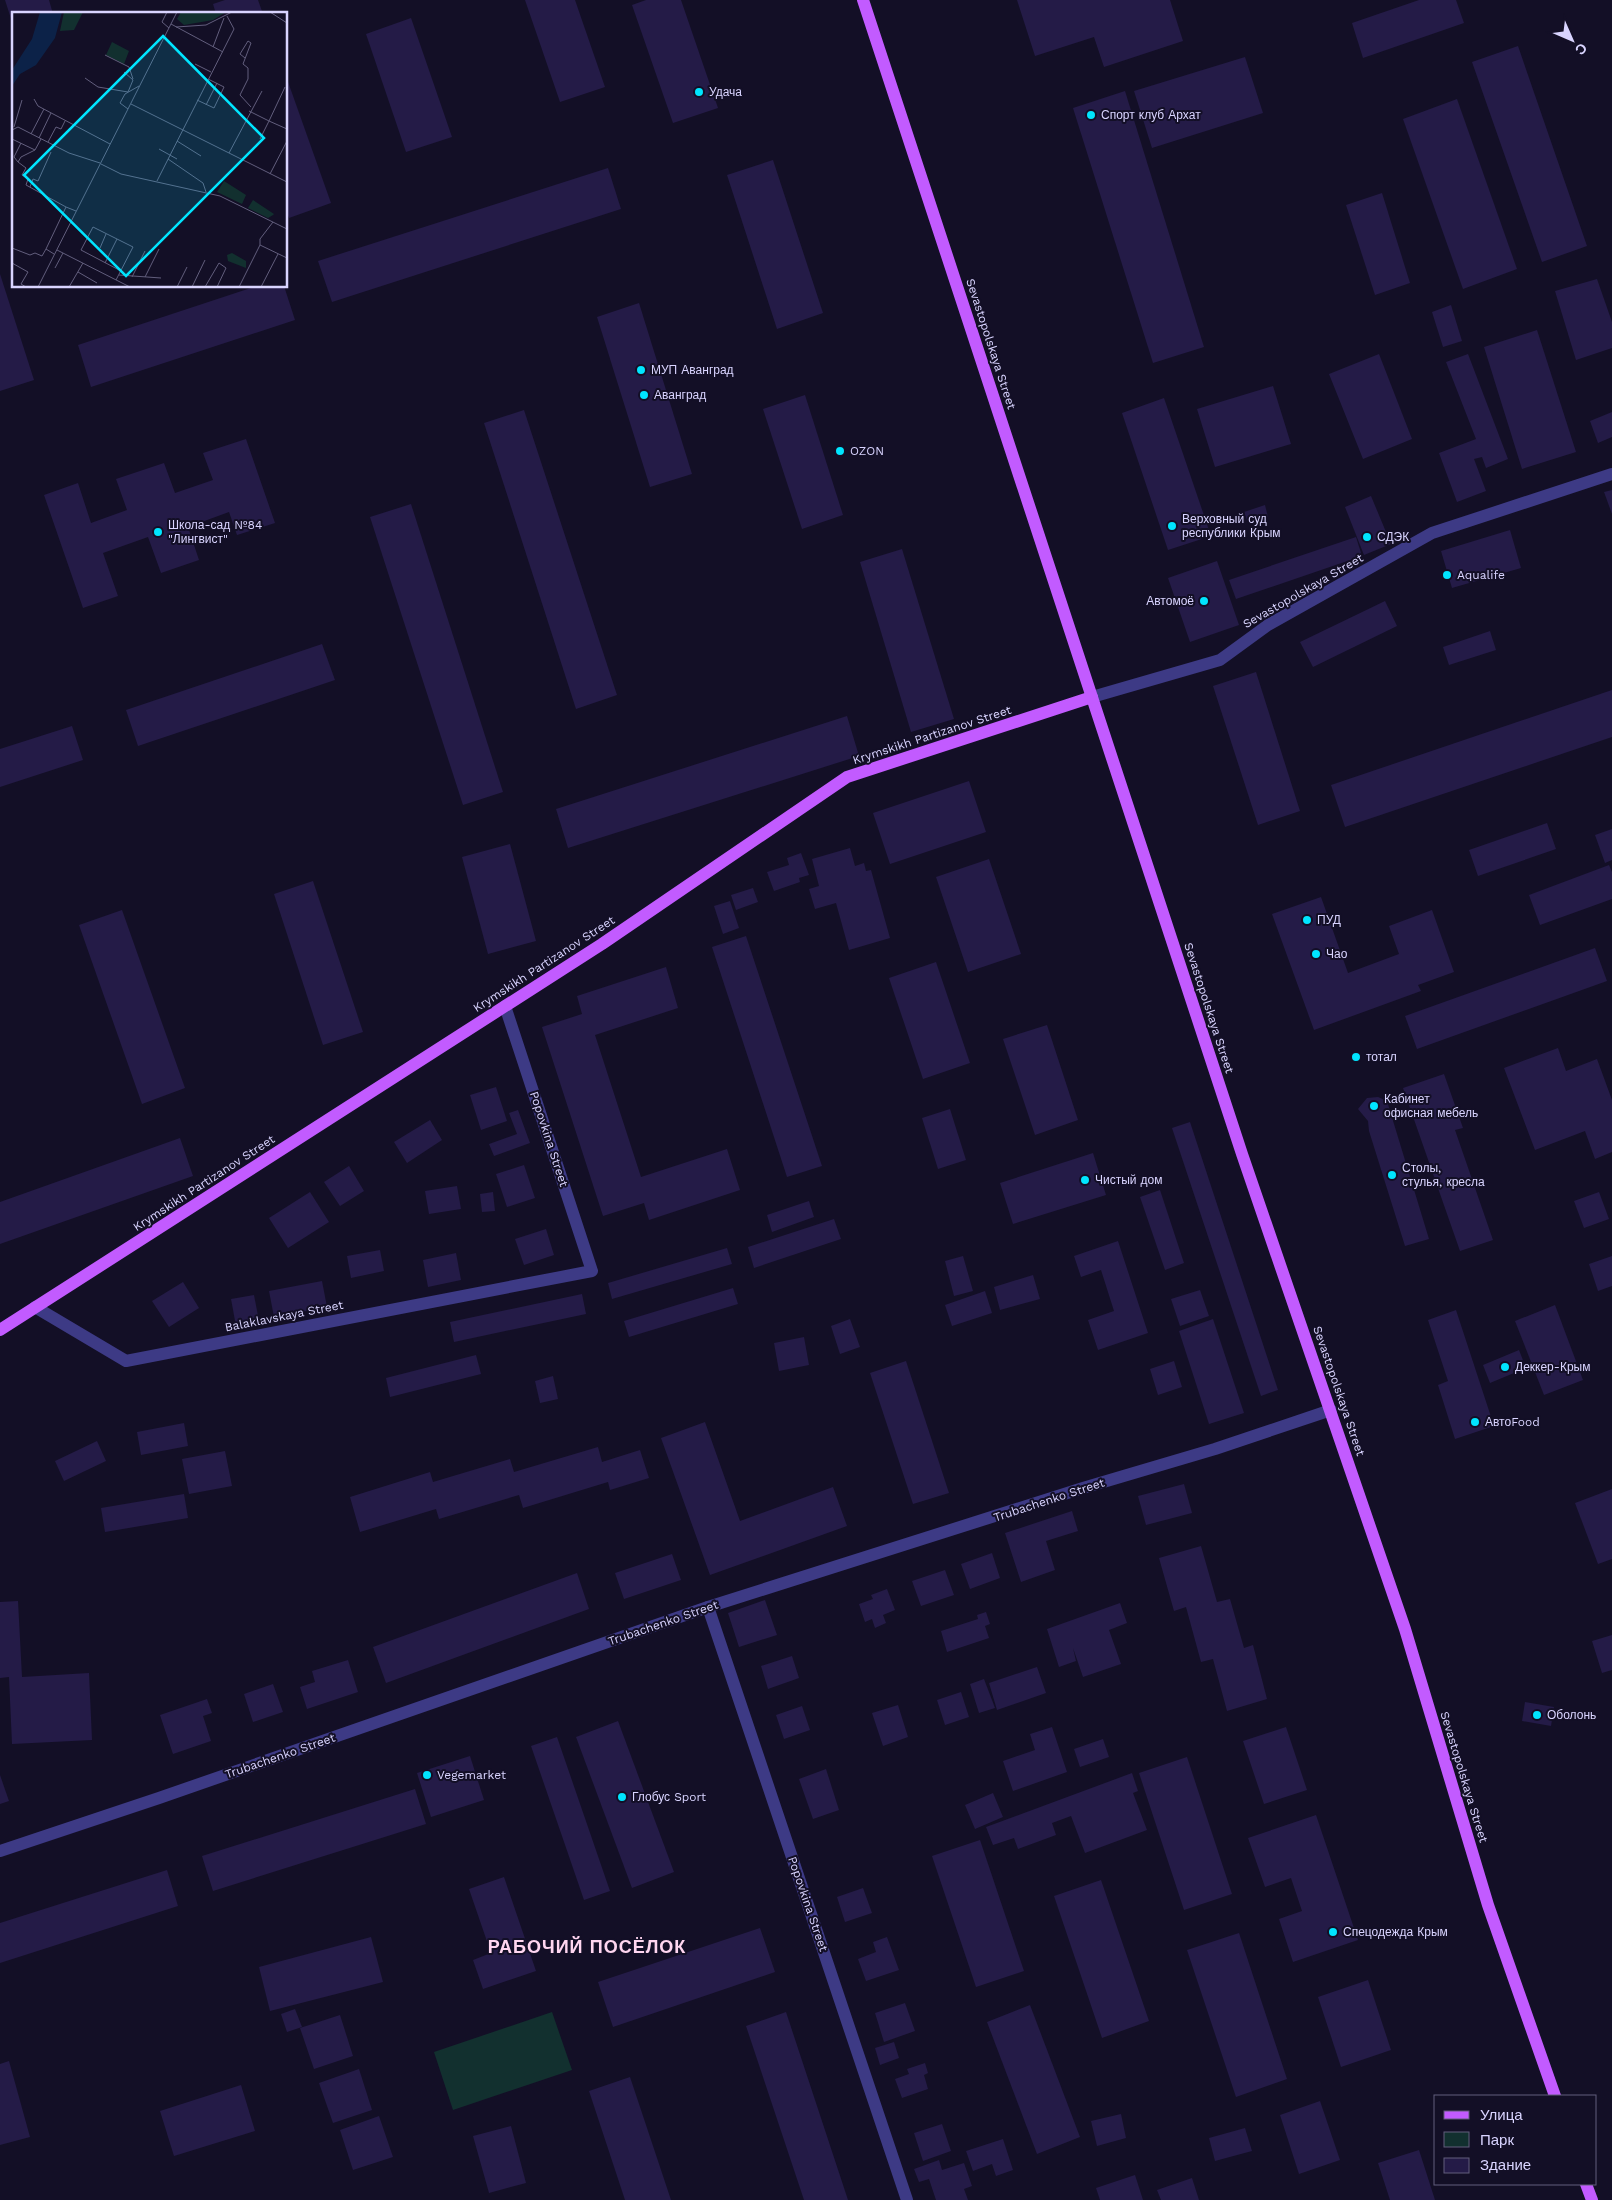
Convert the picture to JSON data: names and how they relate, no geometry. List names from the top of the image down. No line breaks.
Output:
{"streets":{"main road":["Sevastopolskaya Street","Krymskikh Partizanov Street"],"street":["Popovkina Street","Balaklavskaya Street","Trubachenko Street"]},"crossings":[["Sevastopolskaya Street","Krymskikh Partizanov Street"],["Sevastopolskaya Street","Trubachenko Street"],["Krymskikh Partizanov Street","Popovkina Street"],["Krymskikh Partizanov Street","Balaklavskaya Street"],["Popovkina Street","Balaklavskaya Street"],["Popovkina Street","Trubachenko Street"]],"districts":["РАБОЧИЙ ПОСЁЛОК"],"places":["Удача","Спорт клуб Архат","МУП Аванград","Аванград","OZON","Верховный суд республики Крым","Школа-сад №84 \"Лингвист\"","СДЭК","Aqualife","Автомоё","ПУД","Чао","тотал","Кабинет офисная мебель","Столы, стулья, кресла","Чистый дом","Деккер-Крым","АвтоFood","Оболонь","Vegemarket","Глобус Sport","Спецодежда Крым"],"legend":["Улица","Парк","Здание"],"north":"bottom right"}
